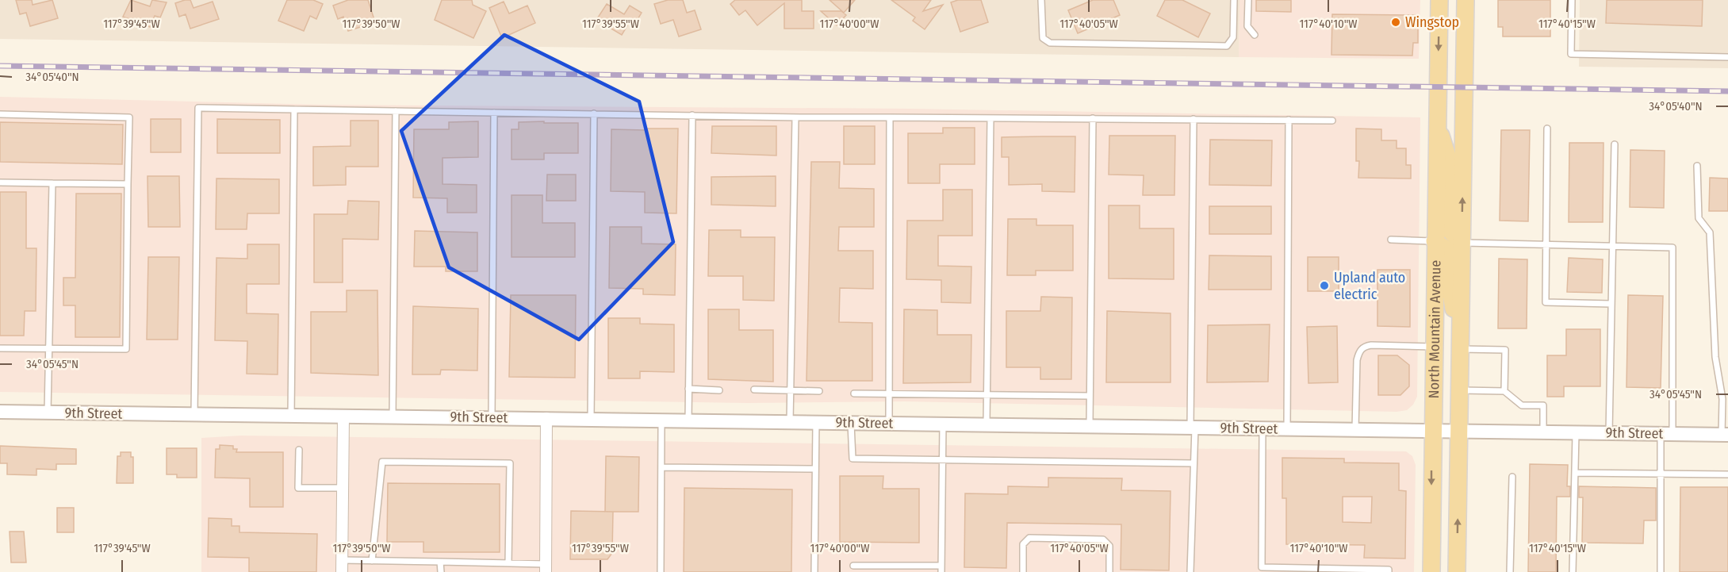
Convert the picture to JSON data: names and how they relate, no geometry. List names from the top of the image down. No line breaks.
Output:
{"streets":{"main road":["North Mountain Avenue"],"street":["9th Street"]},"crossings":[["North Mountain Avenue","9th Street"]],"places":["Wingstop","Upland auto electric"],"coordinates":["117°39'45\"W","117°39'50\"W","117°39'55\"W","117°40'00\"W","117°40'05\"W","117°40'10\"W","117°40'15\"W","34°05'40\"N","34°05'45\"N"]}
